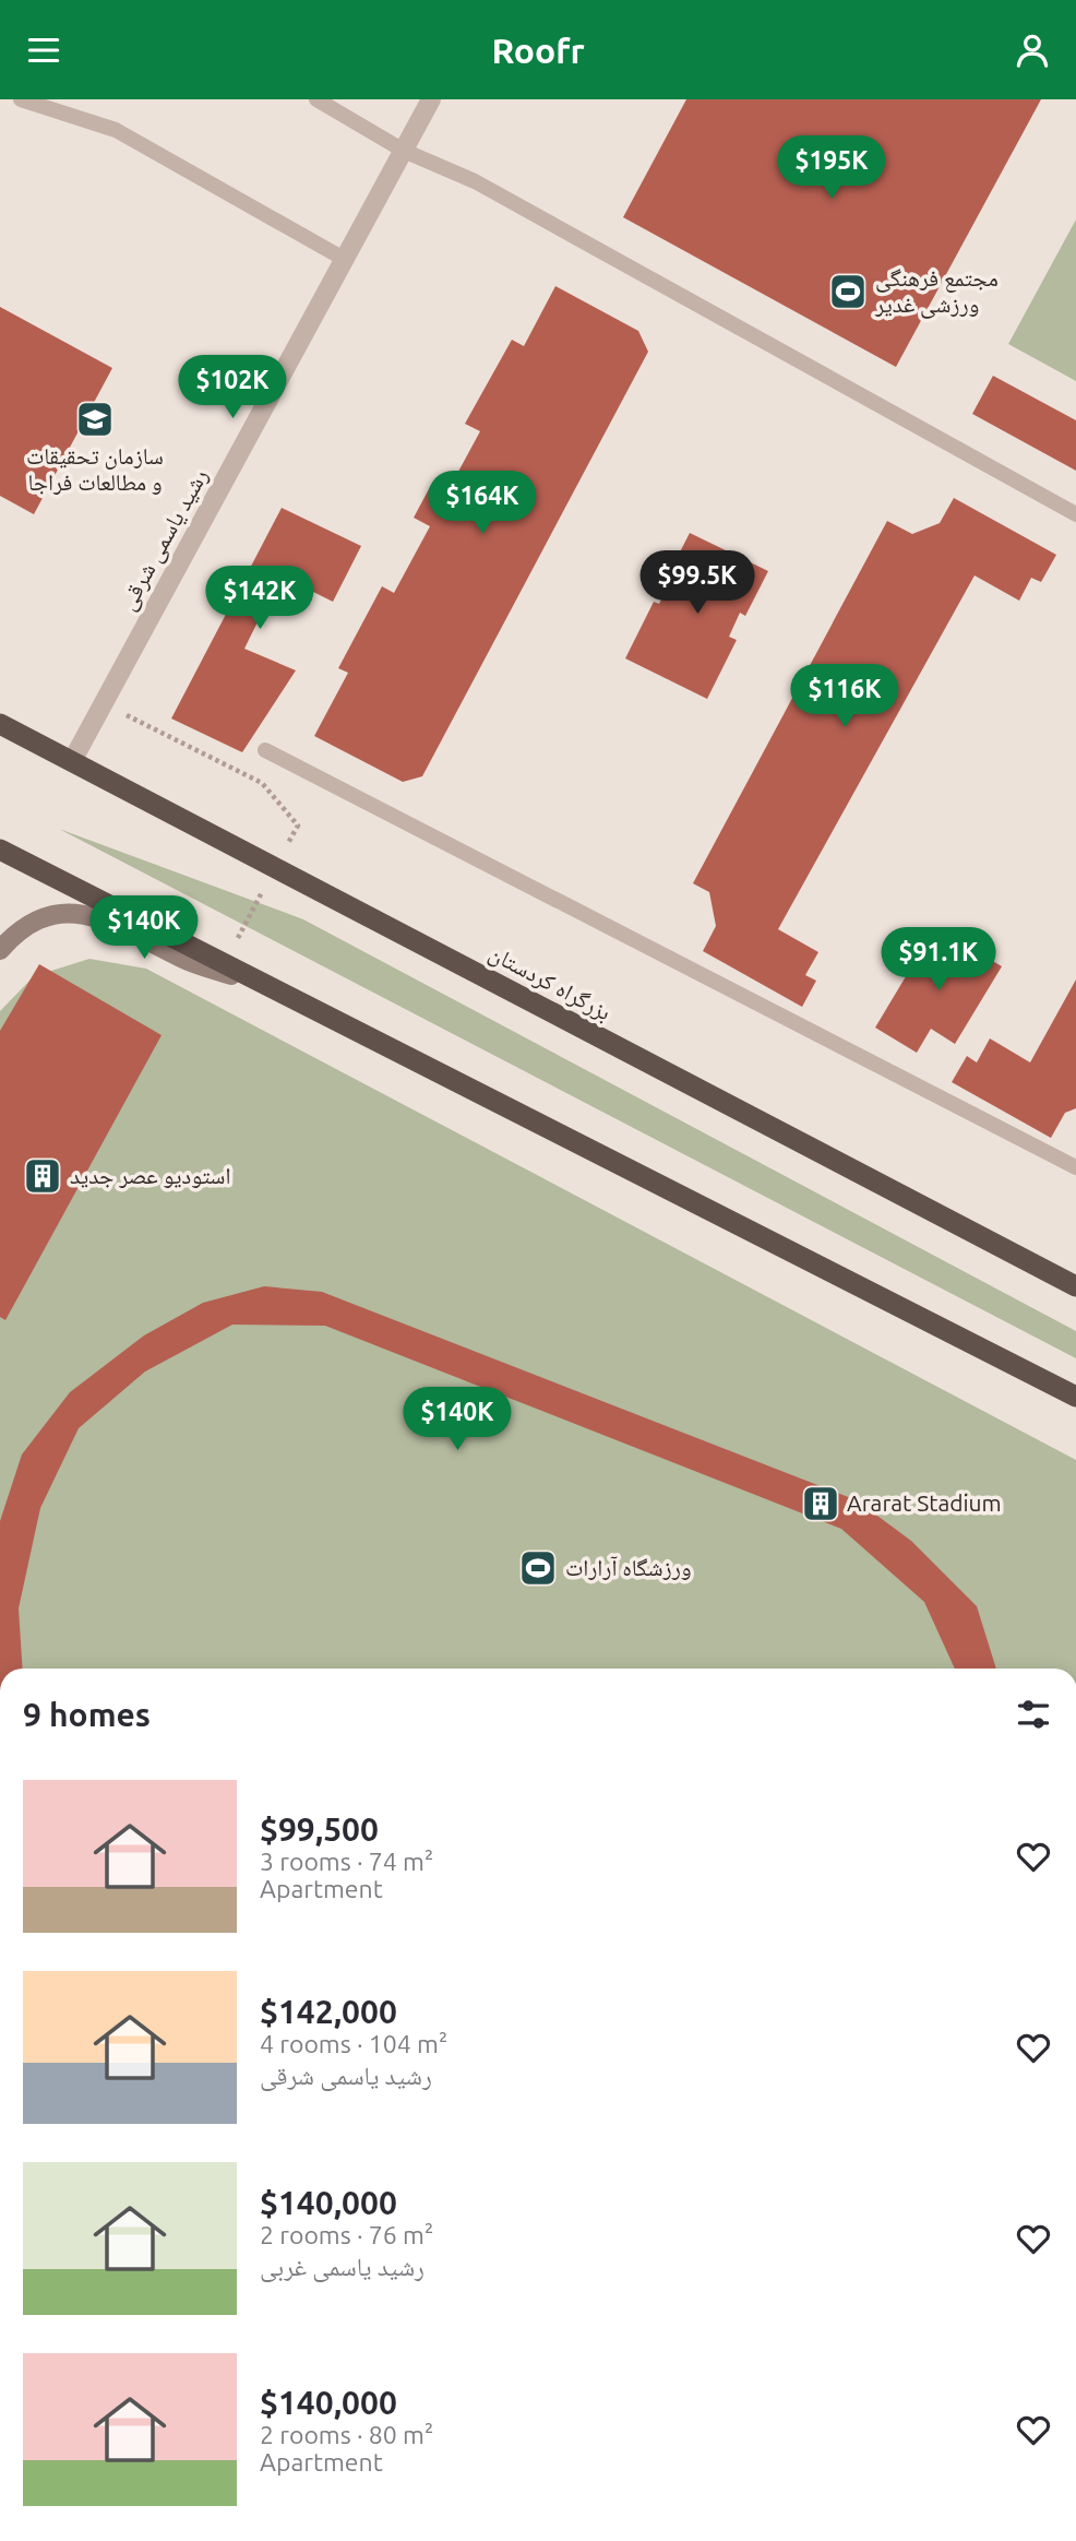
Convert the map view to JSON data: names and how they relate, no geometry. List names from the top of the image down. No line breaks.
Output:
{"streets":{"highway":["بزرگراه کردستان"],"street":["رشید یاسمی شرقی"]},"crossings":[["رشید یاسمی شرقی","بزرگراه کردستان"]],"places":{"sports":["مجتمع فرهنگی ورزشی غدیر","ورزشگاه آرارات"],"school or university":["سازمان تحقیقات و مطالعات فراجا"],"building":["استودیو عصر جدید","Ararat Stadium"]},"page":{"header":"Roofr","price":["$195K","$102K","$164K","$99.5K","$142K","$116K","$140K","$91.1K","$140K"],"heading":"9 homes","list":[{"name":"$99,500","note":"3 rooms · 74 m² · Apartment"},{"name":"$142,000","note":"4 rooms · 104 m² · رشید یاسمی شرقی"},{"name":"$140,000","note":"2 rooms · 76 m² · رشید یاسمی غربی"},{"name":"$140,000","note":"2 rooms · 80 m² · Apartment"}]}}
